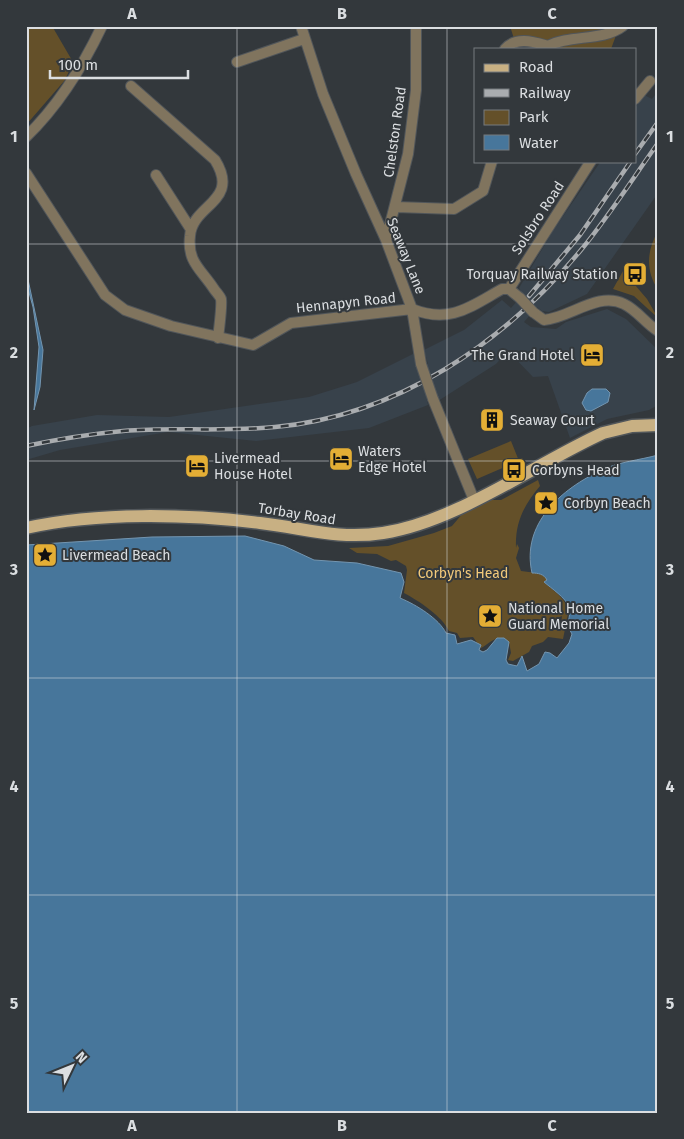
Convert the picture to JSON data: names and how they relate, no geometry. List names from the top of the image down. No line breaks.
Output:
{"streets":{"main road":["Torbay Road"],"street":["Chelston Road","Solsbro Road","Seaway Lane","Hennapyn Road"]},"crossings":[["Chelston Road","Seaway Lane"],["Solsbro Road","Hennapyn Road"],["Seaway Lane","Hennapyn Road"],["Seaway Lane","Torbay Road"]],"parks":["Corbyn's Head"],"places":{"bus stop":["Torquay Railway Station","Corbyns Head"],"hotel":["The Grand Hotel","Waters Edge Hotel","Livermead House Hotel"],"building":["Seaway Court"],"place":["Corbyn Beach","Livermead Beach","National Home Guard Memorial"]},"legend":["Road","Railway","Park","Water"],"scale_bar":"100 m","north":"top right","grid":{"columns":["A","B","C"],"rows":["1","2","3","4","5"]}}
